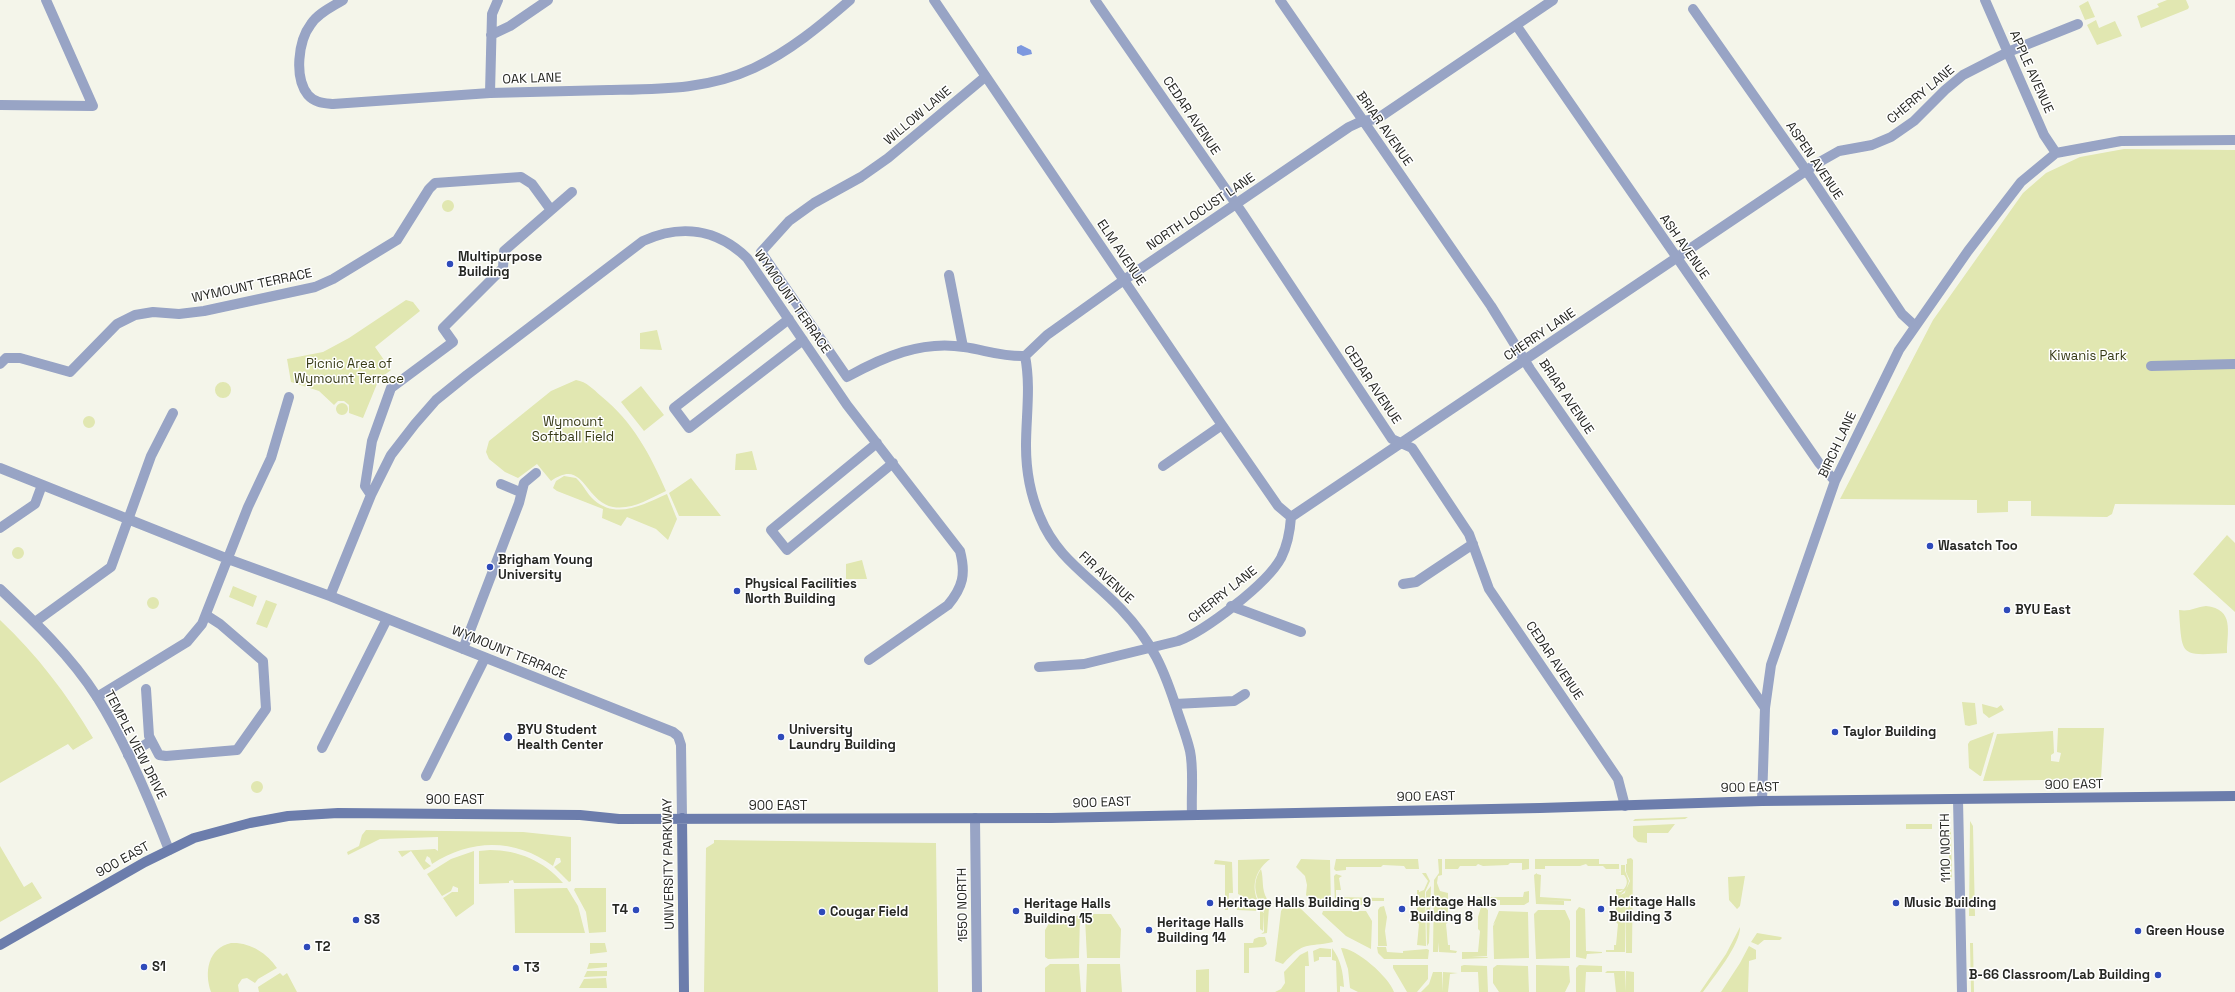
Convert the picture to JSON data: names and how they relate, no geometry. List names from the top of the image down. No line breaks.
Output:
{"streets":{"main road":["900 EAST","UNIVERSITY PARKWAY"],"street":["APPLE AVENUE","OAK LANE","CHERRY LANE","WILLOW LANE","CEDAR AVENUE","BRIAR AVENUE","ASPEN AVENUE","NORTH LOCUST LANE","ASH AVENUE","ELM AVENUE","WYMOUNT TERRACE","BIRCH LANE","FIR AVENUE","TEMPLE VIEW DRIVE","1110 NORTH","1550 NORTH"]},"crossings":[["APPLE AVENUE","CHERRY LANE"],["APPLE AVENUE","BIRCH LANE"],["CHERRY LANE","CEDAR AVENUE"],["CHERRY LANE","BRIAR AVENUE"],["CHERRY LANE","ASPEN AVENUE"],["CHERRY LANE","ASH AVENUE"],["CHERRY LANE","ELM AVENUE"],["CHERRY LANE","FIR AVENUE"],["WILLOW LANE","ELM AVENUE"],["CEDAR AVENUE","NORTH LOCUST LANE"],["CEDAR AVENUE","900 EAST"],["BRIAR AVENUE","NORTH LOCUST LANE"],["BRIAR AVENUE","BIRCH LANE"],["ASPEN AVENUE","BIRCH LANE"],["NORTH LOCUST LANE","ASH AVENUE"],["NORTH LOCUST LANE","ELM AVENUE"],["NORTH LOCUST LANE","FIR AVENUE"],["ASH AVENUE","BIRCH LANE"],["WYMOUNT TERRACE","UNIVERSITY PARKWAY"],["BIRCH LANE","900 EAST"],["FIR AVENUE","900 EAST"],["TEMPLE VIEW DRIVE","900 EAST"],["900 EAST","1110 NORTH"],["900 EAST","UNIVERSITY PARKWAY"],["900 EAST","1550 NORTH"]],"parks":["Kiwanis Park","Picnic Area of Wymount Terrace","Wymount Softball Field"],"places":["Multipurpose Building","Wasatch Too","Brigham Young University","Physical Facilities North Building","BYU East","Taylor Building","BYU Student Health Center","University Laundry Building","Heritage Halls Building 9","Music Building","Heritage Halls Building 8","Heritage Halls Building 3","T4","Heritage Halls Building 15","Cougar Field","S3","Heritage Halls Building 14","Green House","T2","S1","T3","B-66 Classroom/Lab Building"]}
